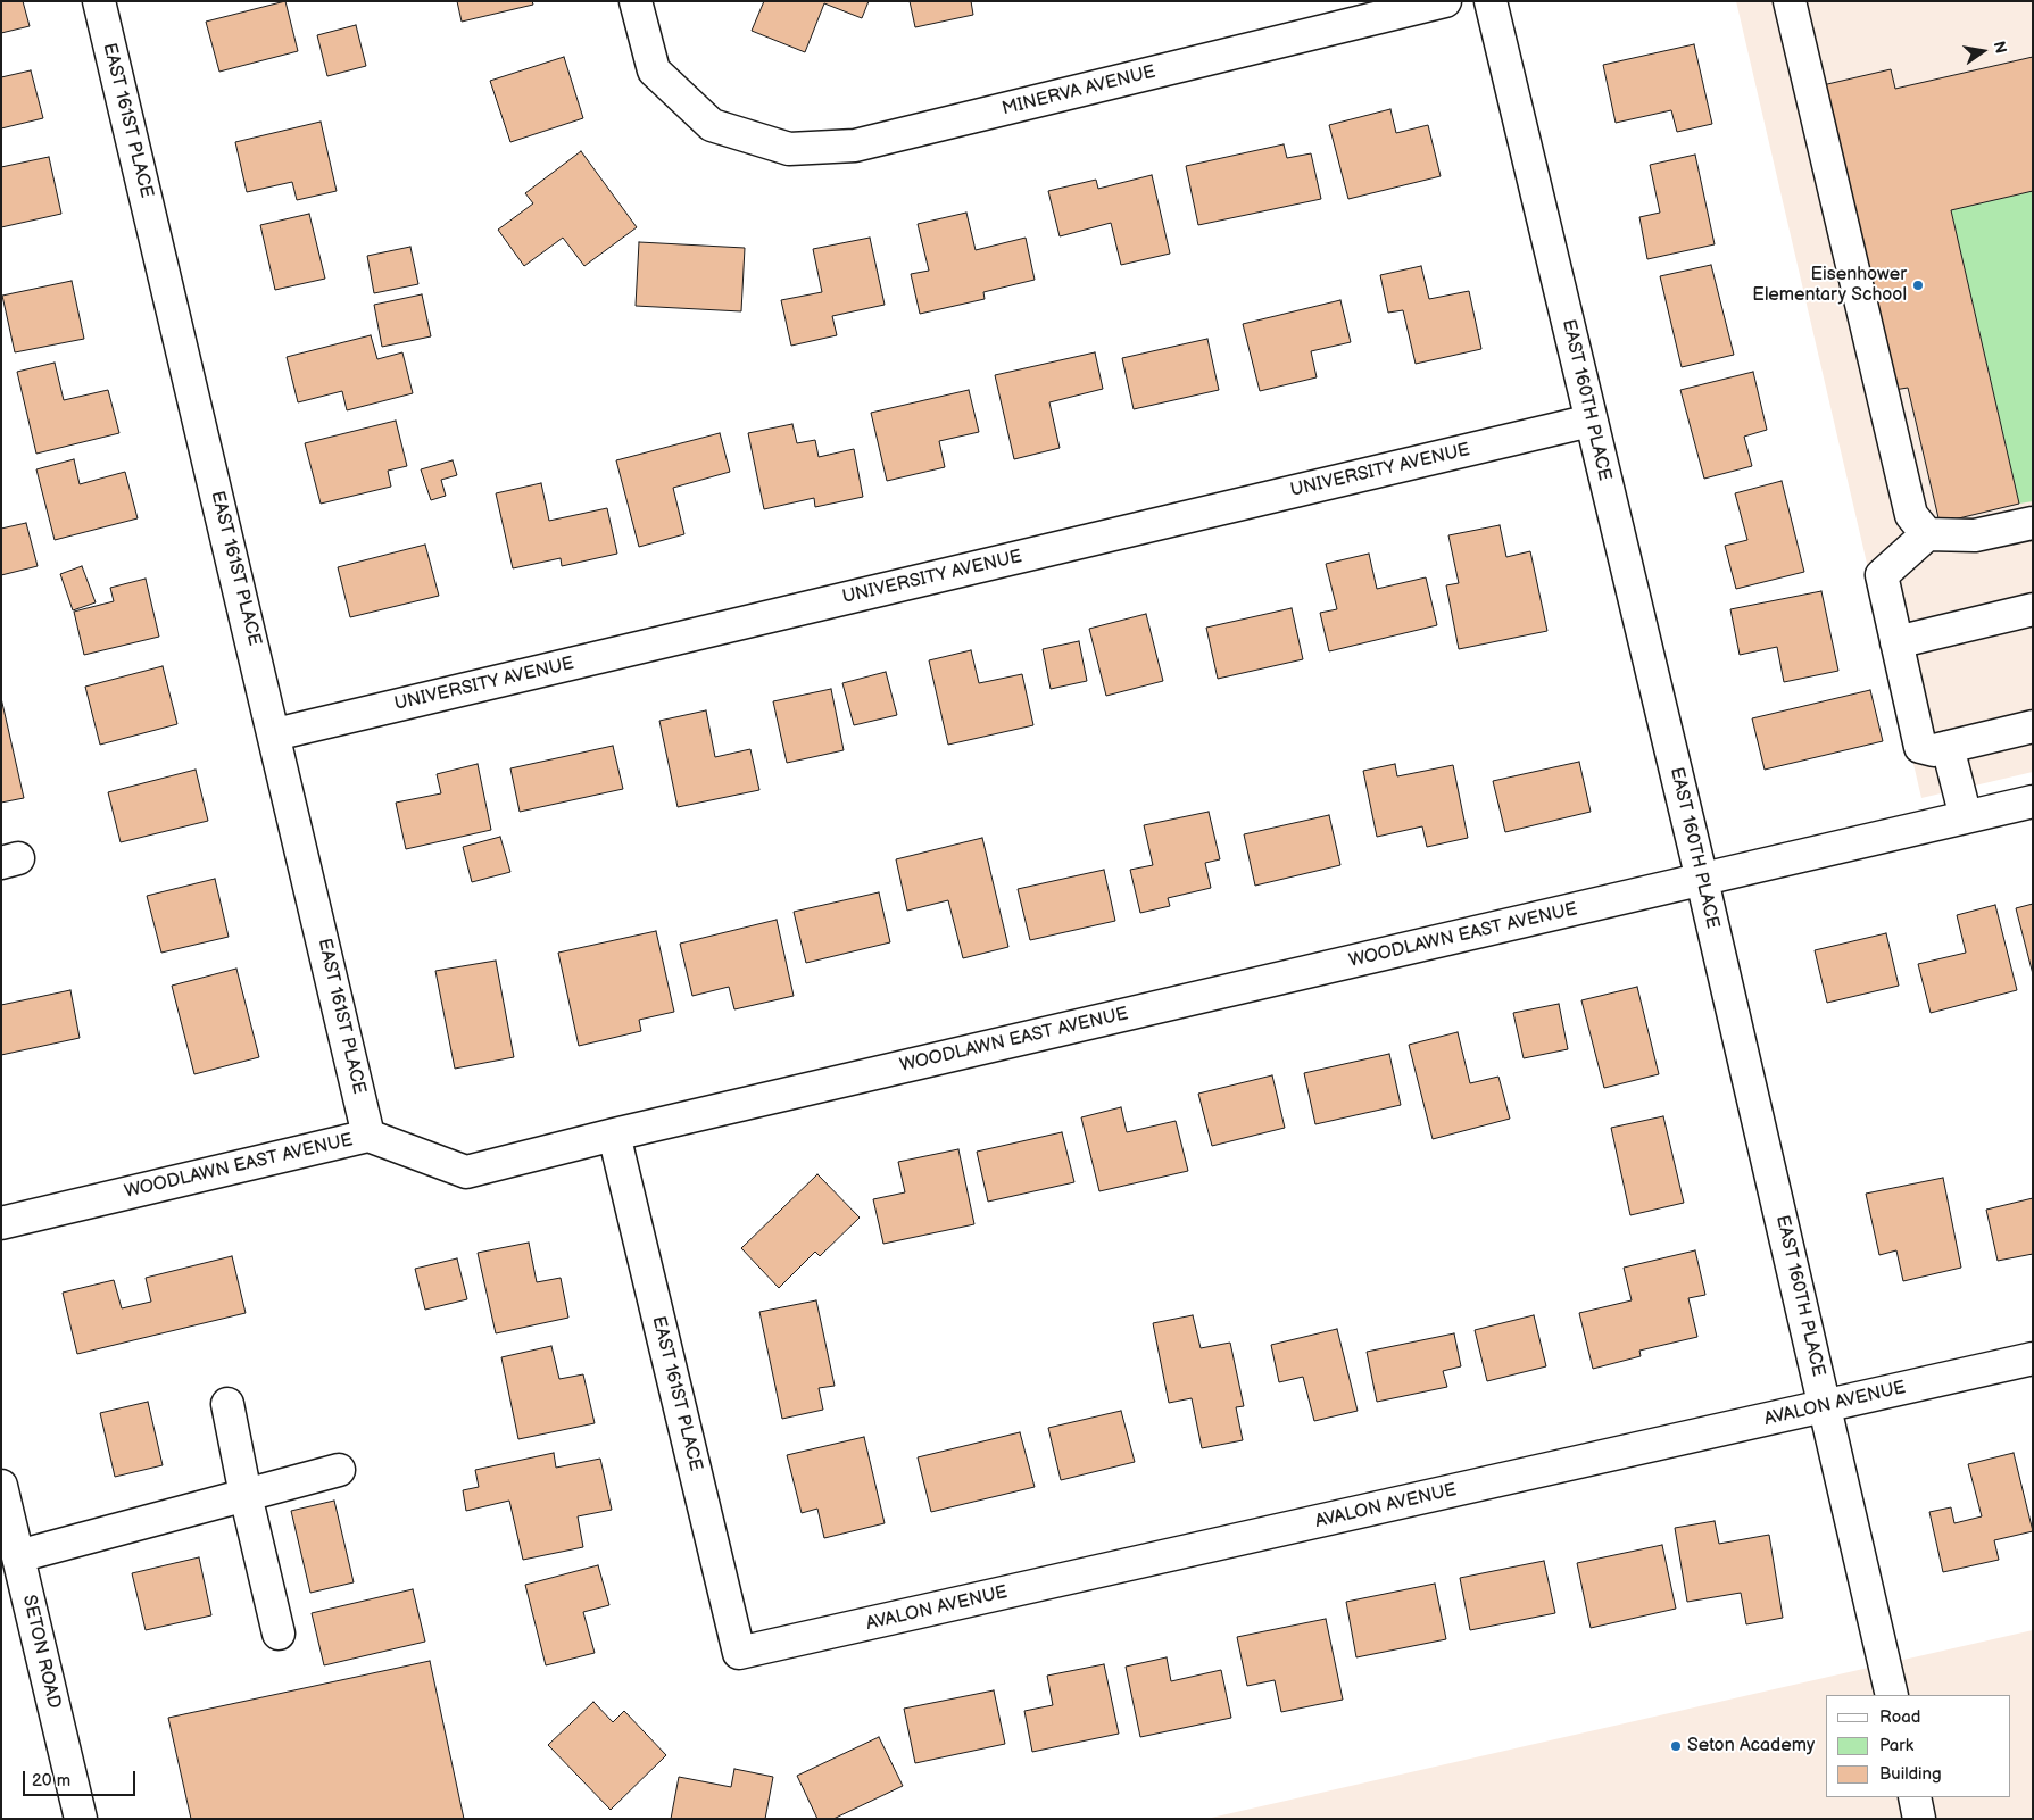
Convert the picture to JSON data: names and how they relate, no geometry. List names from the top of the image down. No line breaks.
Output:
{"streets":{"street":["MINERVA AVENUE","EAST 161ST PLACE","EAST 160TH PLACE","UNIVERSITY AVENUE","WOODLAWN EAST AVENUE","AVALON AVENUE","SETON ROAD"]},"crossings":[["EAST 161ST PLACE","UNIVERSITY AVENUE"],["EAST 161ST PLACE","WOODLAWN EAST AVENUE"],["EAST 161ST PLACE","AVALON AVENUE"],["EAST 160TH PLACE","UNIVERSITY AVENUE"],["EAST 160TH PLACE","WOODLAWN EAST AVENUE"],["EAST 160TH PLACE","AVALON AVENUE"]],"places":["Eisenhower Elementary School","Seton Academy"],"legend":["Road","Park","Building"],"scale_bar":"20 m","north":"right"}
